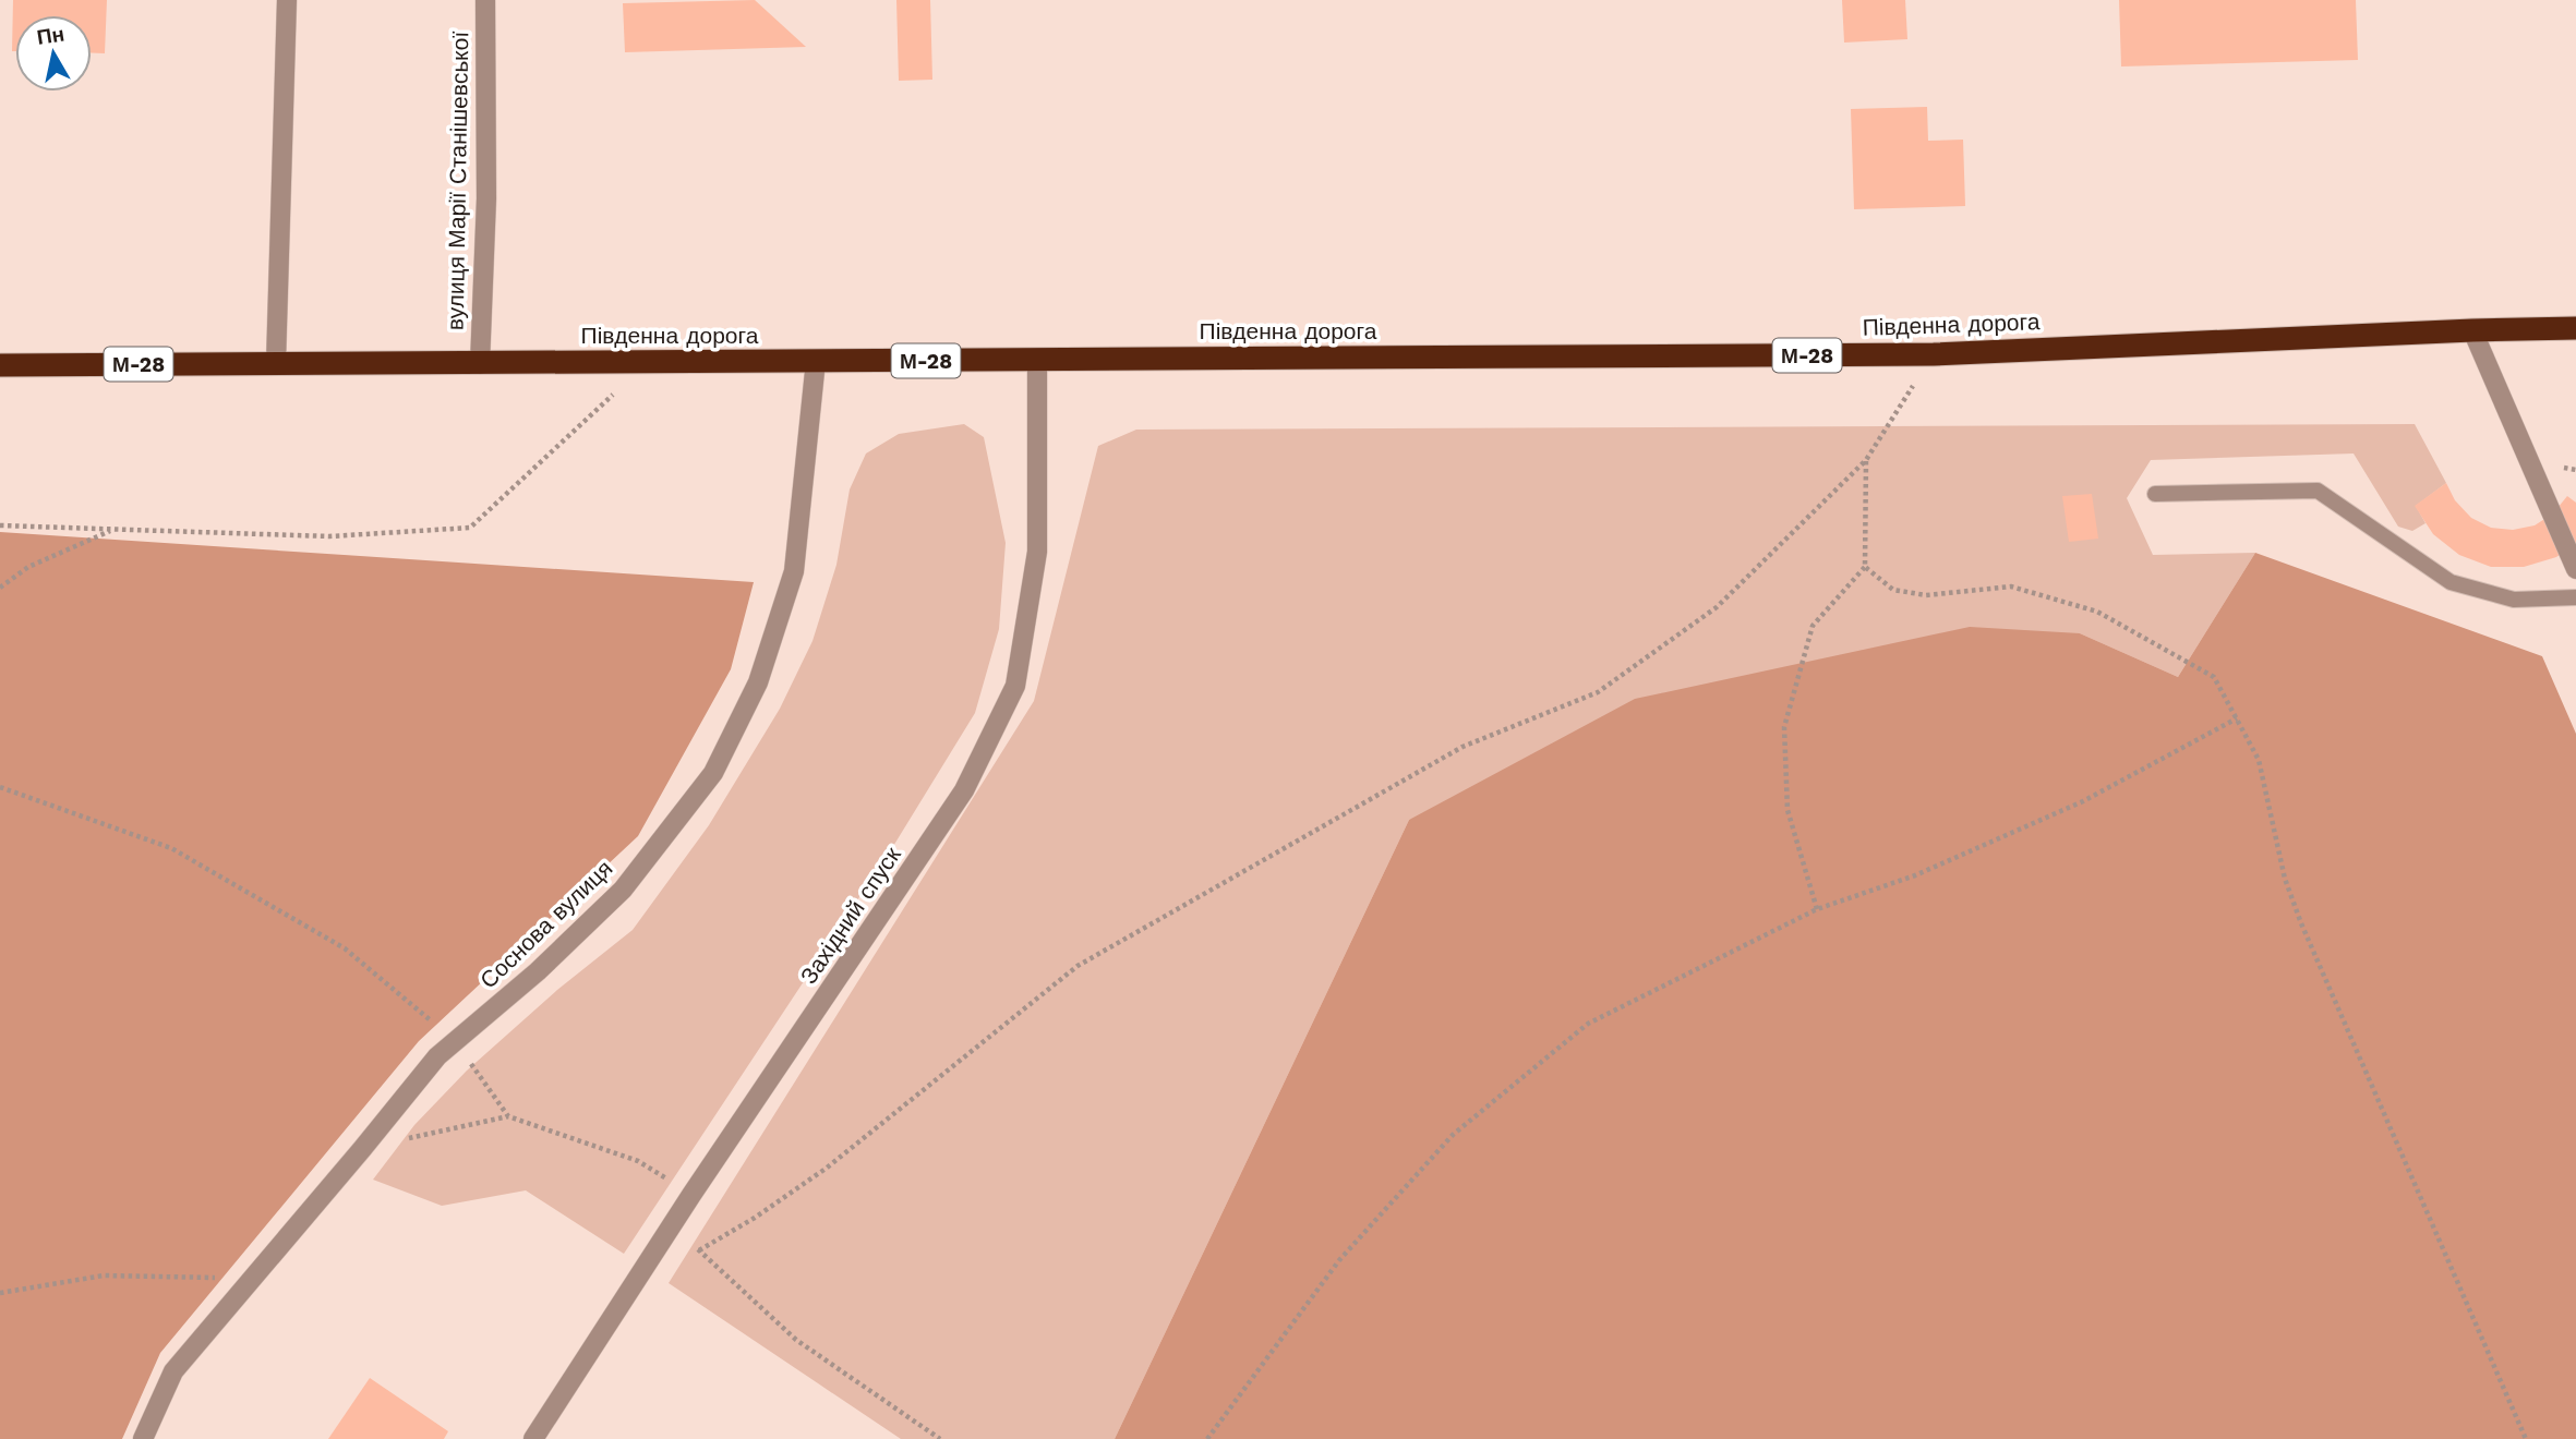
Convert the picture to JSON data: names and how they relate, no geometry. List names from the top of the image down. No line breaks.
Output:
{"streets":{"highway":["Південна дорога","М-28"],"street":["вулиця Марії Станішевської","Західний спуск","Соснова вулиця"]},"crossings":[["вулиця Марії Станішевської","Південна дорога"],["Південна дорога","Західний спуск"],["Південна дорога","Соснова вулиця"]],"north":"top"}
